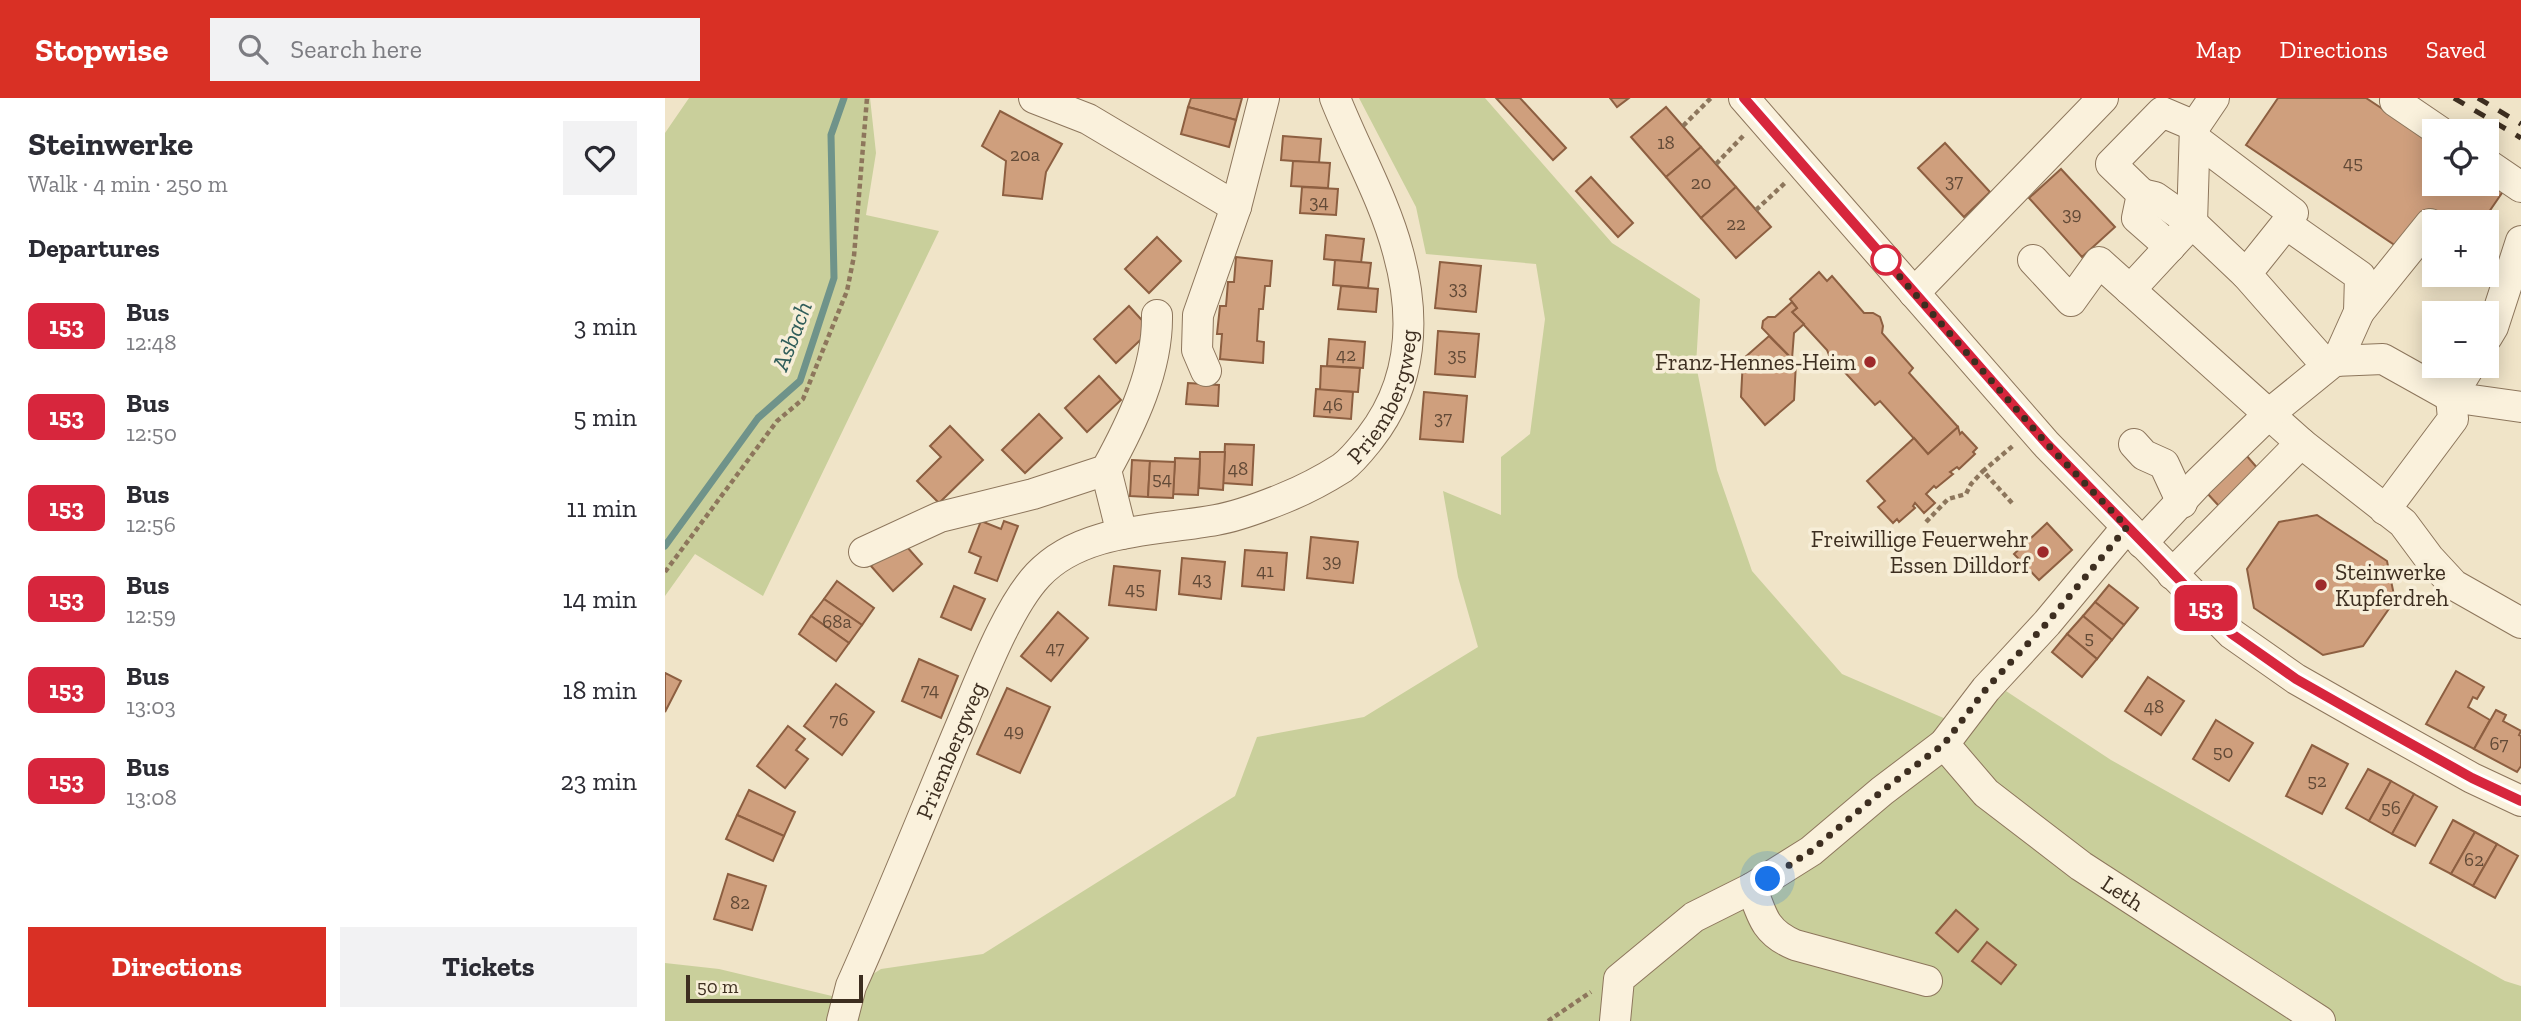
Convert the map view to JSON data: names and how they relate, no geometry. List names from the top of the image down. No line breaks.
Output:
{"streets":{"street":["Priembergweg","Leth"]},"water":["Asbach"],"places":["Franz-Hennes-Heim","Freiwillige Feuerwehr Essen Dilldorf","Steinwerke Kupferdreh"],"lines":["bus line 153"],"house_numbers":["18","20a","45","37","20","34","39","22","33","42","35","46","37","48","54","39","41","43","45","68a","5","47","74","48","76","49","67","50","52","56","62","82"],"scale_bar":"50 m","page":{"header":"Stopwise","search":"Search here","nav":["Map","Directions","Saved"],"heading":[["Steinwerke","Walk · 4 min · 250 m"],"Departures"],"on_map":"153","map_buttons":["+","−"],"list":[{"mark":"153","name":"Bus","note":"12:48","value":"3 min"},{"mark":"153","name":"Bus","note":"12:50","value":"5 min"},{"mark":"153","name":"Bus","note":"12:56","value":"11 min"},{"mark":"153","name":"Bus","note":"12:59","value":"14 min"},{"mark":"153","name":"Bus","note":"13:03","value":"18 min"},{"mark":"153","name":"Bus","note":"13:08","value":"23 min"}],"buttons":["Directions","Tickets"],"scale":"50 m"}}
